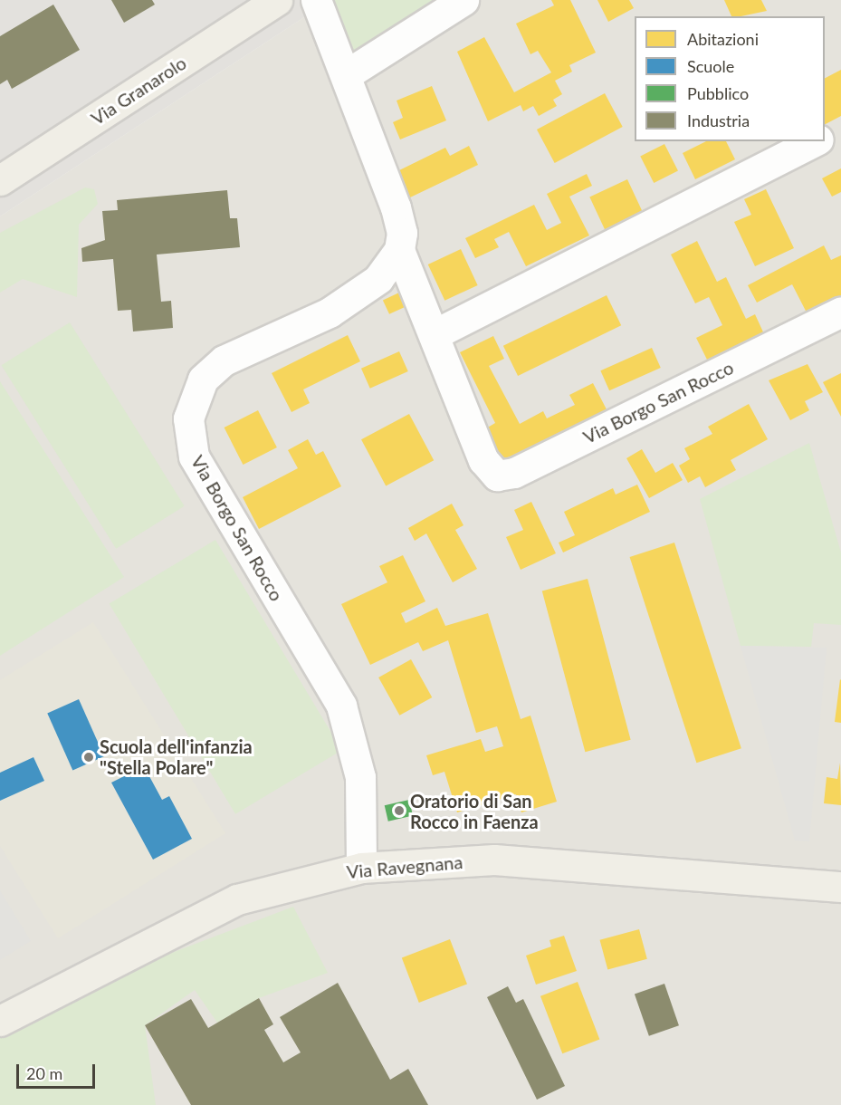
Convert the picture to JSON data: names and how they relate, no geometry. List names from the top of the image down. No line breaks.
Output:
{"streets":{"main road":["Via Granarolo","Via Ravegnana"],"street":["Via Borgo San Rocco"]},"crossings":[["Via Borgo San Rocco","Via Ravegnana"]],"places":["Scuola dell'infanzia \"Stella Polare\"","Oratorio di San Rocco in Faenza"],"legend":["Abitazioni","Scuole","Pubblico","Industria"],"scale_bar":"20 m"}
